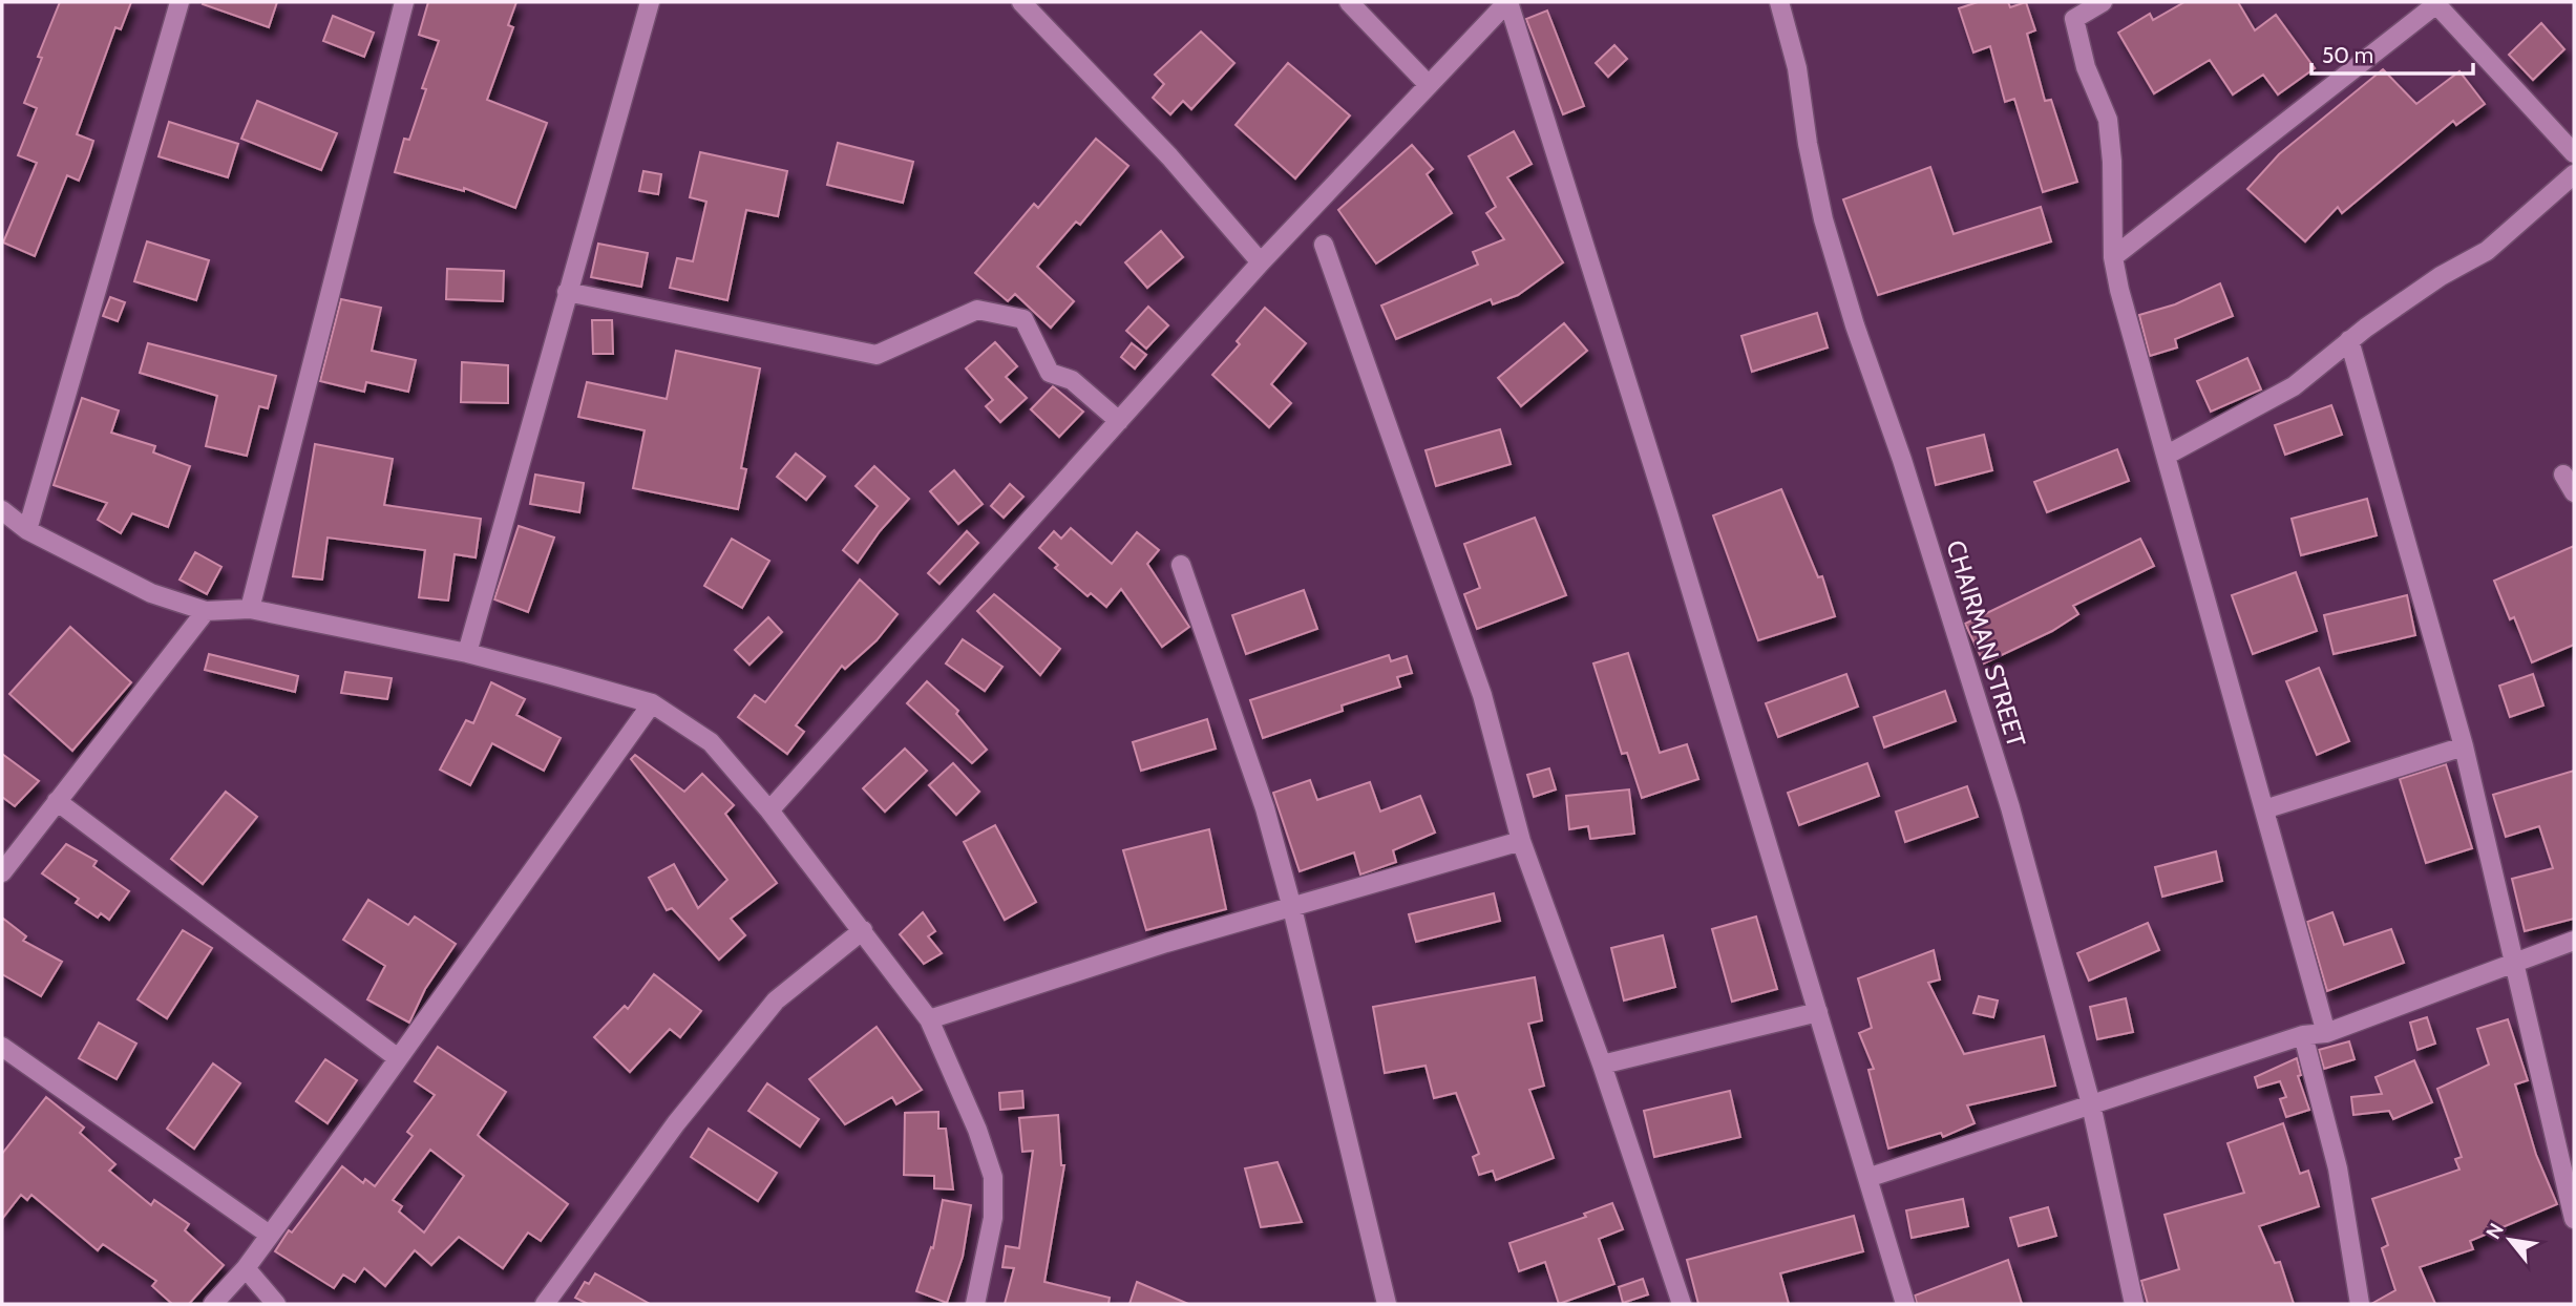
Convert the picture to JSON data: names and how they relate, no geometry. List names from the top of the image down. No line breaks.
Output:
{"streets":{"street":["CHAIRMAN STREET"]},"scale_bar":"50 m","north":"top left"}
